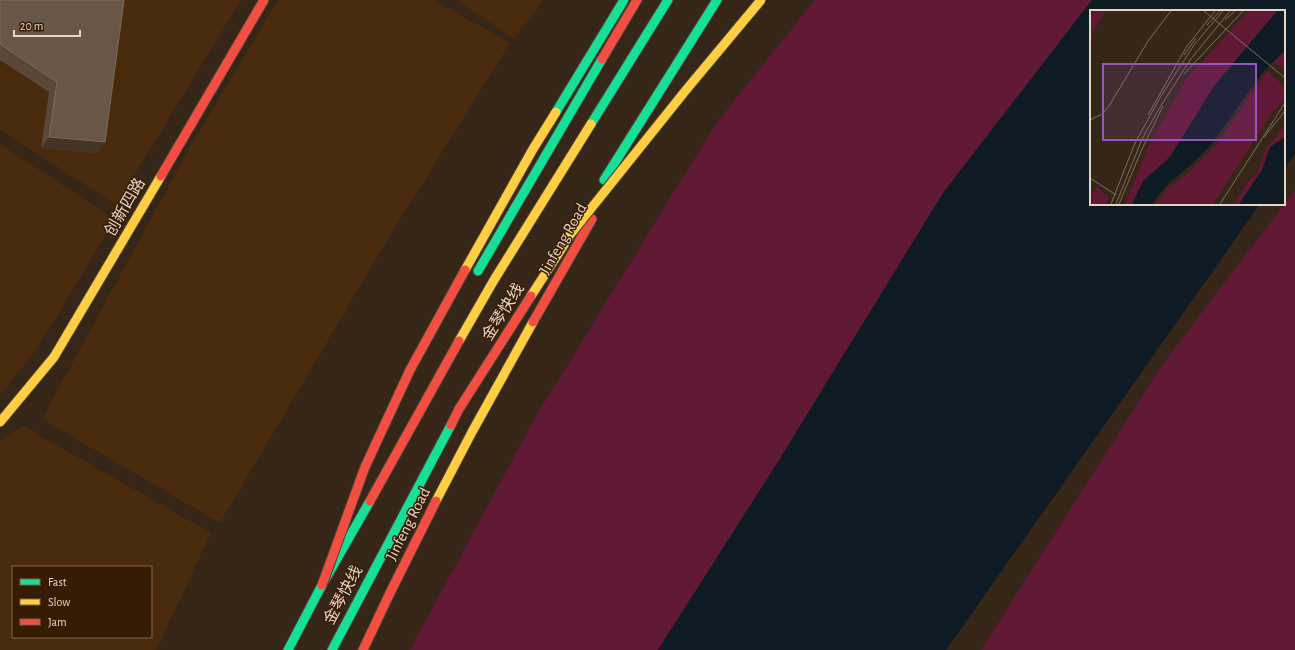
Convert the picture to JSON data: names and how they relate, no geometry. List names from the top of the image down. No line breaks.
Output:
{"streets":{"main road":["创新四路","Jinfeng Road","金琴快线"]},"legend":["Fast","Slow","Jam"],"scale_bar":"20 m"}
